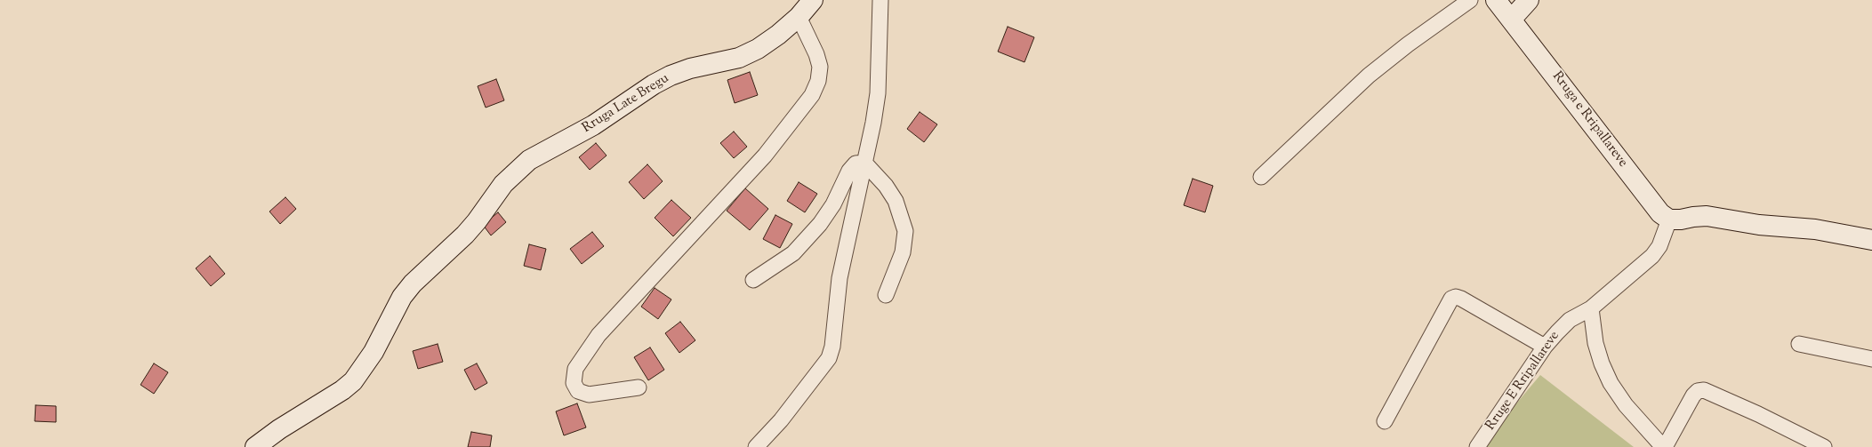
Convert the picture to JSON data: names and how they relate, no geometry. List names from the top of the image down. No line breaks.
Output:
{"streets":{"main road":["Rruga Late Bregu","Rruga e Rripallareve"],"street":["Rruge E Rripallareve"]}}
